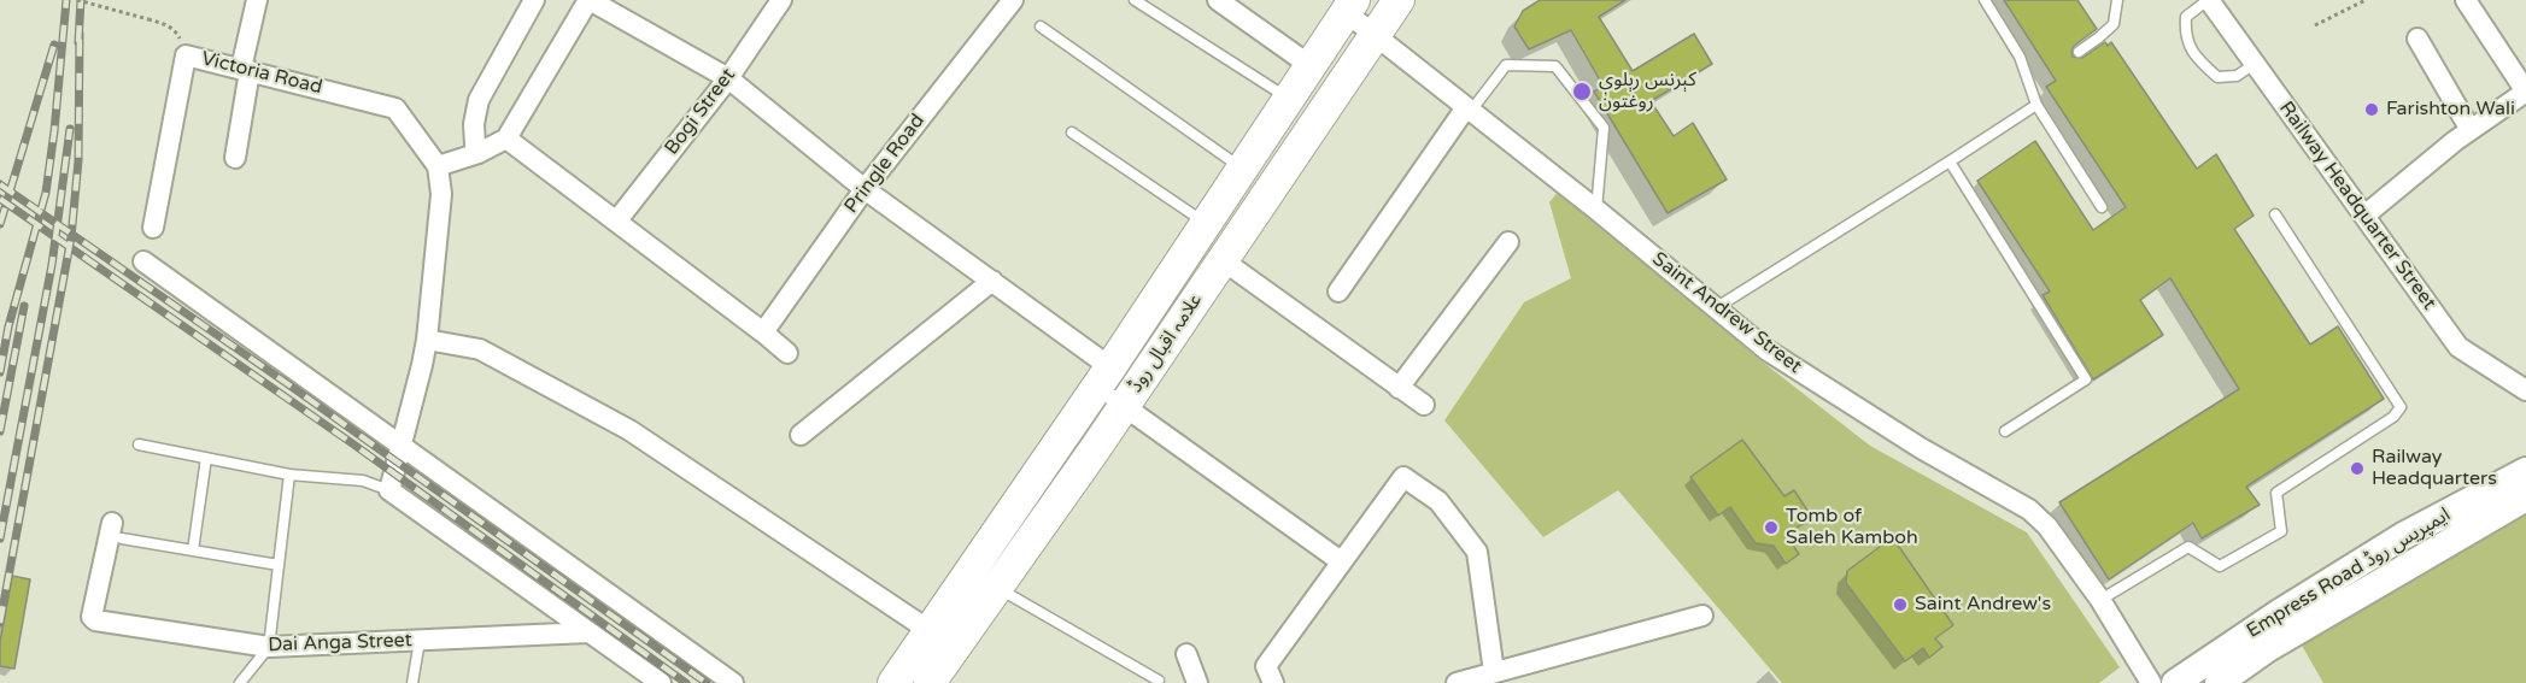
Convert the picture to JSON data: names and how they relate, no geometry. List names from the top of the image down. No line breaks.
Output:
{"streets":{"main road":["علامہ اقبال روڈ","Empress Road ایمپریس روڈ"],"street":["Victoria Road","Bogi Street","Pringle Road","Railway Headquarter Street","Saint Andrew Street","Dai Anga Street"]},"crossings":[["Saint Andrew Street","علامہ اقبال روڈ"]],"places":["کېرنس رېلوې روغتون","Farishton Wali","Railway Headquarters","Tomb of Saleh Kamboh","Saint Andrew's"]}
